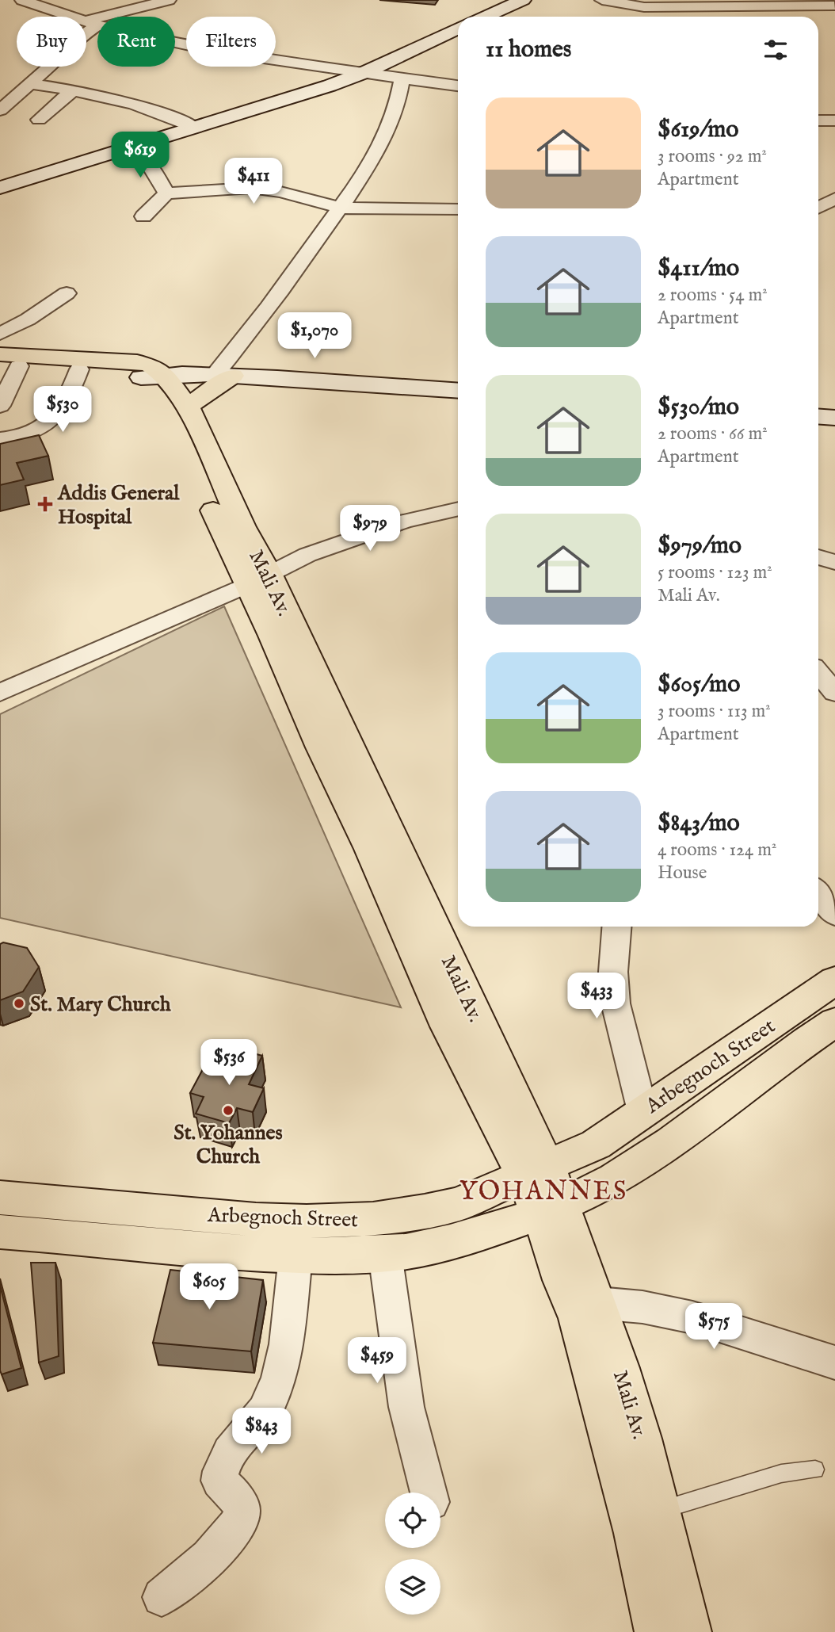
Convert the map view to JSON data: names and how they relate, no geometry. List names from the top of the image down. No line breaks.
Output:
{"streets":{"main road":["Mali Av.","Arbegnoch Street"]},"crossings":[["Mali Av.","Arbegnoch Street"]],"districts":["YOHANNES"],"places":{"health":["Addis General Hospital"],"other":["St. Mary Church","St. Yohannes Church"]},"page":{"chip":["Buy","Rent","Filters"],"heading":"11 homes","list":[{"name":"$619/mo","note":"3 rooms · 92 m² · Apartment"},{"name":"$411/mo","note":"2 rooms · 54 m² · Apartment"},{"name":"$530/mo","note":"2 rooms · 66 m² · Apartment"},{"name":"$979/mo","note":"5 rooms · 123 m² · Mali Av."},{"name":"$605/mo","note":"3 rooms · 113 m² · Apartment"},{"name":"$843/mo","note":"4 rooms · 124 m² · House"}],"price":["$619","$411","$1,070","$530","$979","$433","$536","$605","$575","$459","$843"]}}
